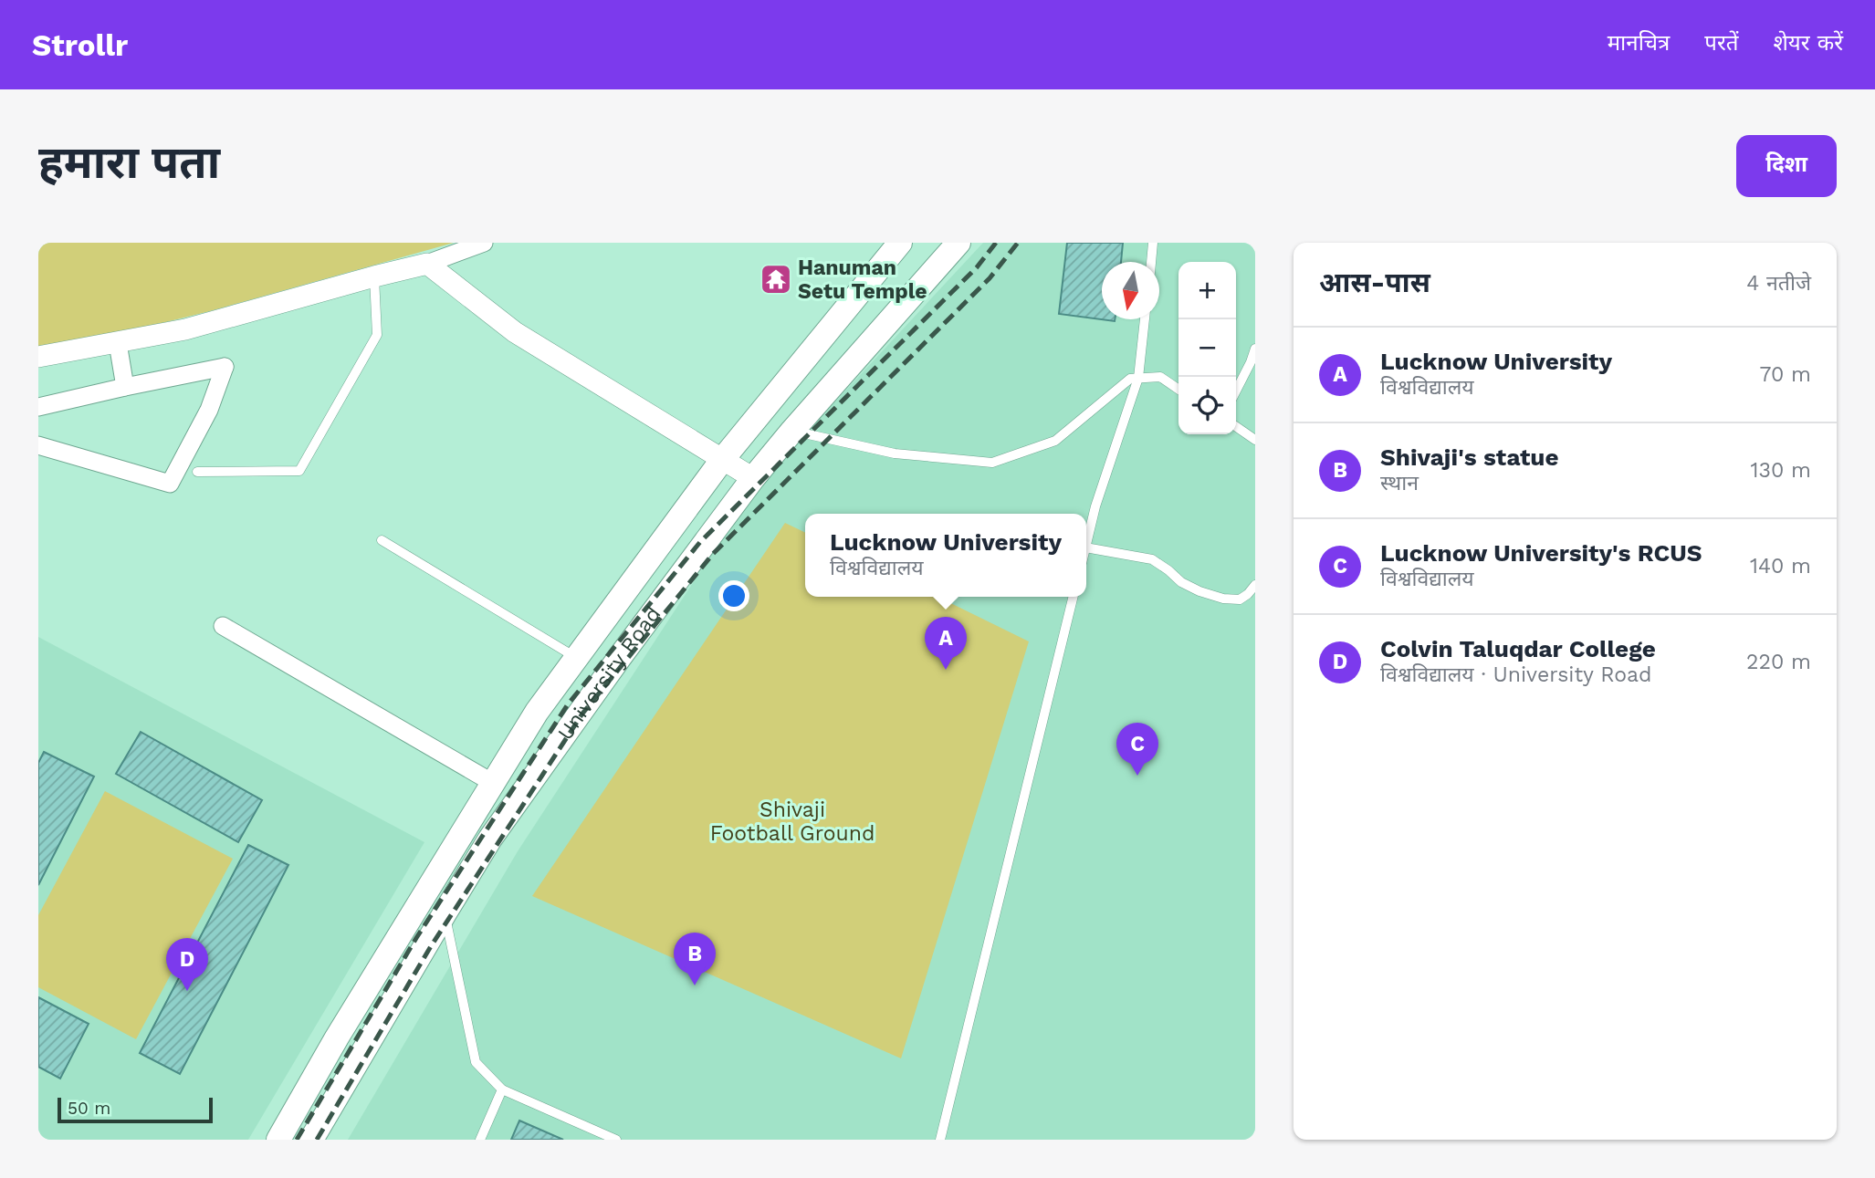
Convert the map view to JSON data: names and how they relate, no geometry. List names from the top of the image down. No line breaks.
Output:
{"streets":{"main road":["University Road"]},"parks":["Shivaji Football Ground"],"places":{"temple":["Hanuman Setu Temple"]},"scale_bar":"50 m","north":"bottom","page":{"header":"Strollr","nav":["मानचित्र","परतें","शेयर करें"],"buttons":"दिशा","title":"हमारा पता","heading":["आस-पास","4 नतीजे"],"map_buttons":["+","−"],"list":[{"mark":"A","name":"Lucknow University","note":"विश्वविद्यालय","value":"70 m"},{"mark":"B","name":"Shivaji's statue","note":"स्थान","value":"130 m"},{"mark":"C","name":"Lucknow University's RCUS","note":"विश्वविद्यालय","value":"140 m"},{"mark":"D","name":"Colvin Taluqdar College","note":"विश्वविद्यालय · University Road","value":"220 m"}],"popup":["Lucknow University","विश्वविद्यालय"],"pins":["A","C","B","D"],"scale":"50 m"}}
